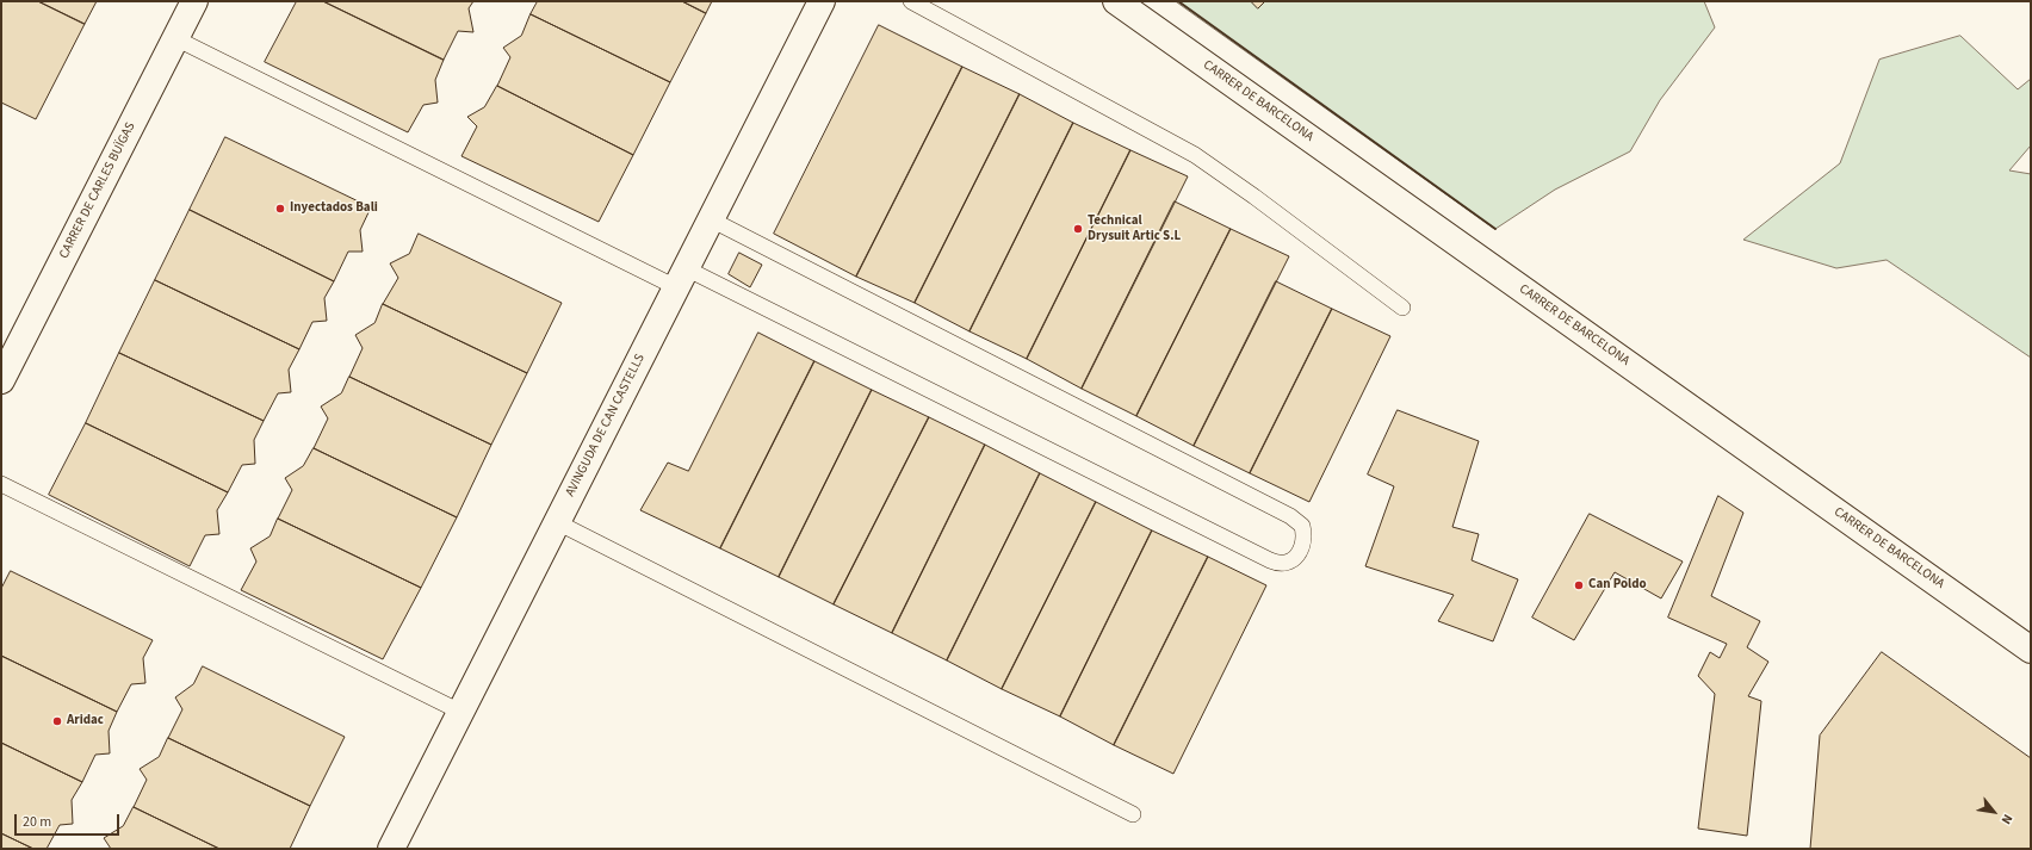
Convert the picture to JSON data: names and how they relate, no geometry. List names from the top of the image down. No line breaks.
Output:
{"streets":{"street":["CARRER DE BARCELONA","CARRER DE CARLES BUÏGAS","AVINGUDA DE CAN CASTELLS"]},"places":["Inyectados Bali","Technical Drysuit Artic S.L","Can Poldo","Aridac"],"scale_bar":"20 m","north":"bottom right"}
